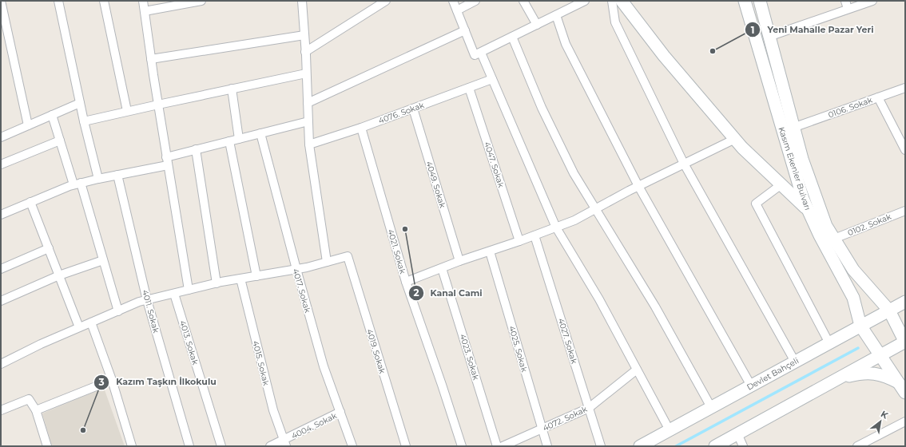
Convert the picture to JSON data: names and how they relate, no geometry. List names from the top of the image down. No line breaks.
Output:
{"streets":{"street":["0106. Sokak","4076. Sokak","4047. Sokak","Kasım Ekenler Bulvarı","4049. Sokak","0102. Sokak","4021. Sokak","4017. Sokak","4011. Sokak","4027. Sokak","4013. Sokak","4025. Sokak","4019. Sokak","4023. Sokak","4015. Sokak","Devlet Bahçeli","4072. Sokak","4004. Sokak"]},"crossings":[["0106. Sokak","Kasım Ekenler Bulvarı"],["4076. Sokak","4047. Sokak"],["4076. Sokak","4049. Sokak"],["4076. Sokak","4021. Sokak"],["Kasım Ekenler Bulvarı","0102. Sokak"],["Kasım Ekenler Bulvarı","Devlet Bahçeli"],["4017. Sokak","4004. Sokak"],["4027. Sokak","4072. Sokak"],["4025. Sokak","4072. Sokak"],["4015. Sokak","4004. Sokak"]],"places":["Yeni Mahalle Pazar Yeri","Kanal Cami","Kazım Taşkın İlkokulu"],"north":"top right"}
